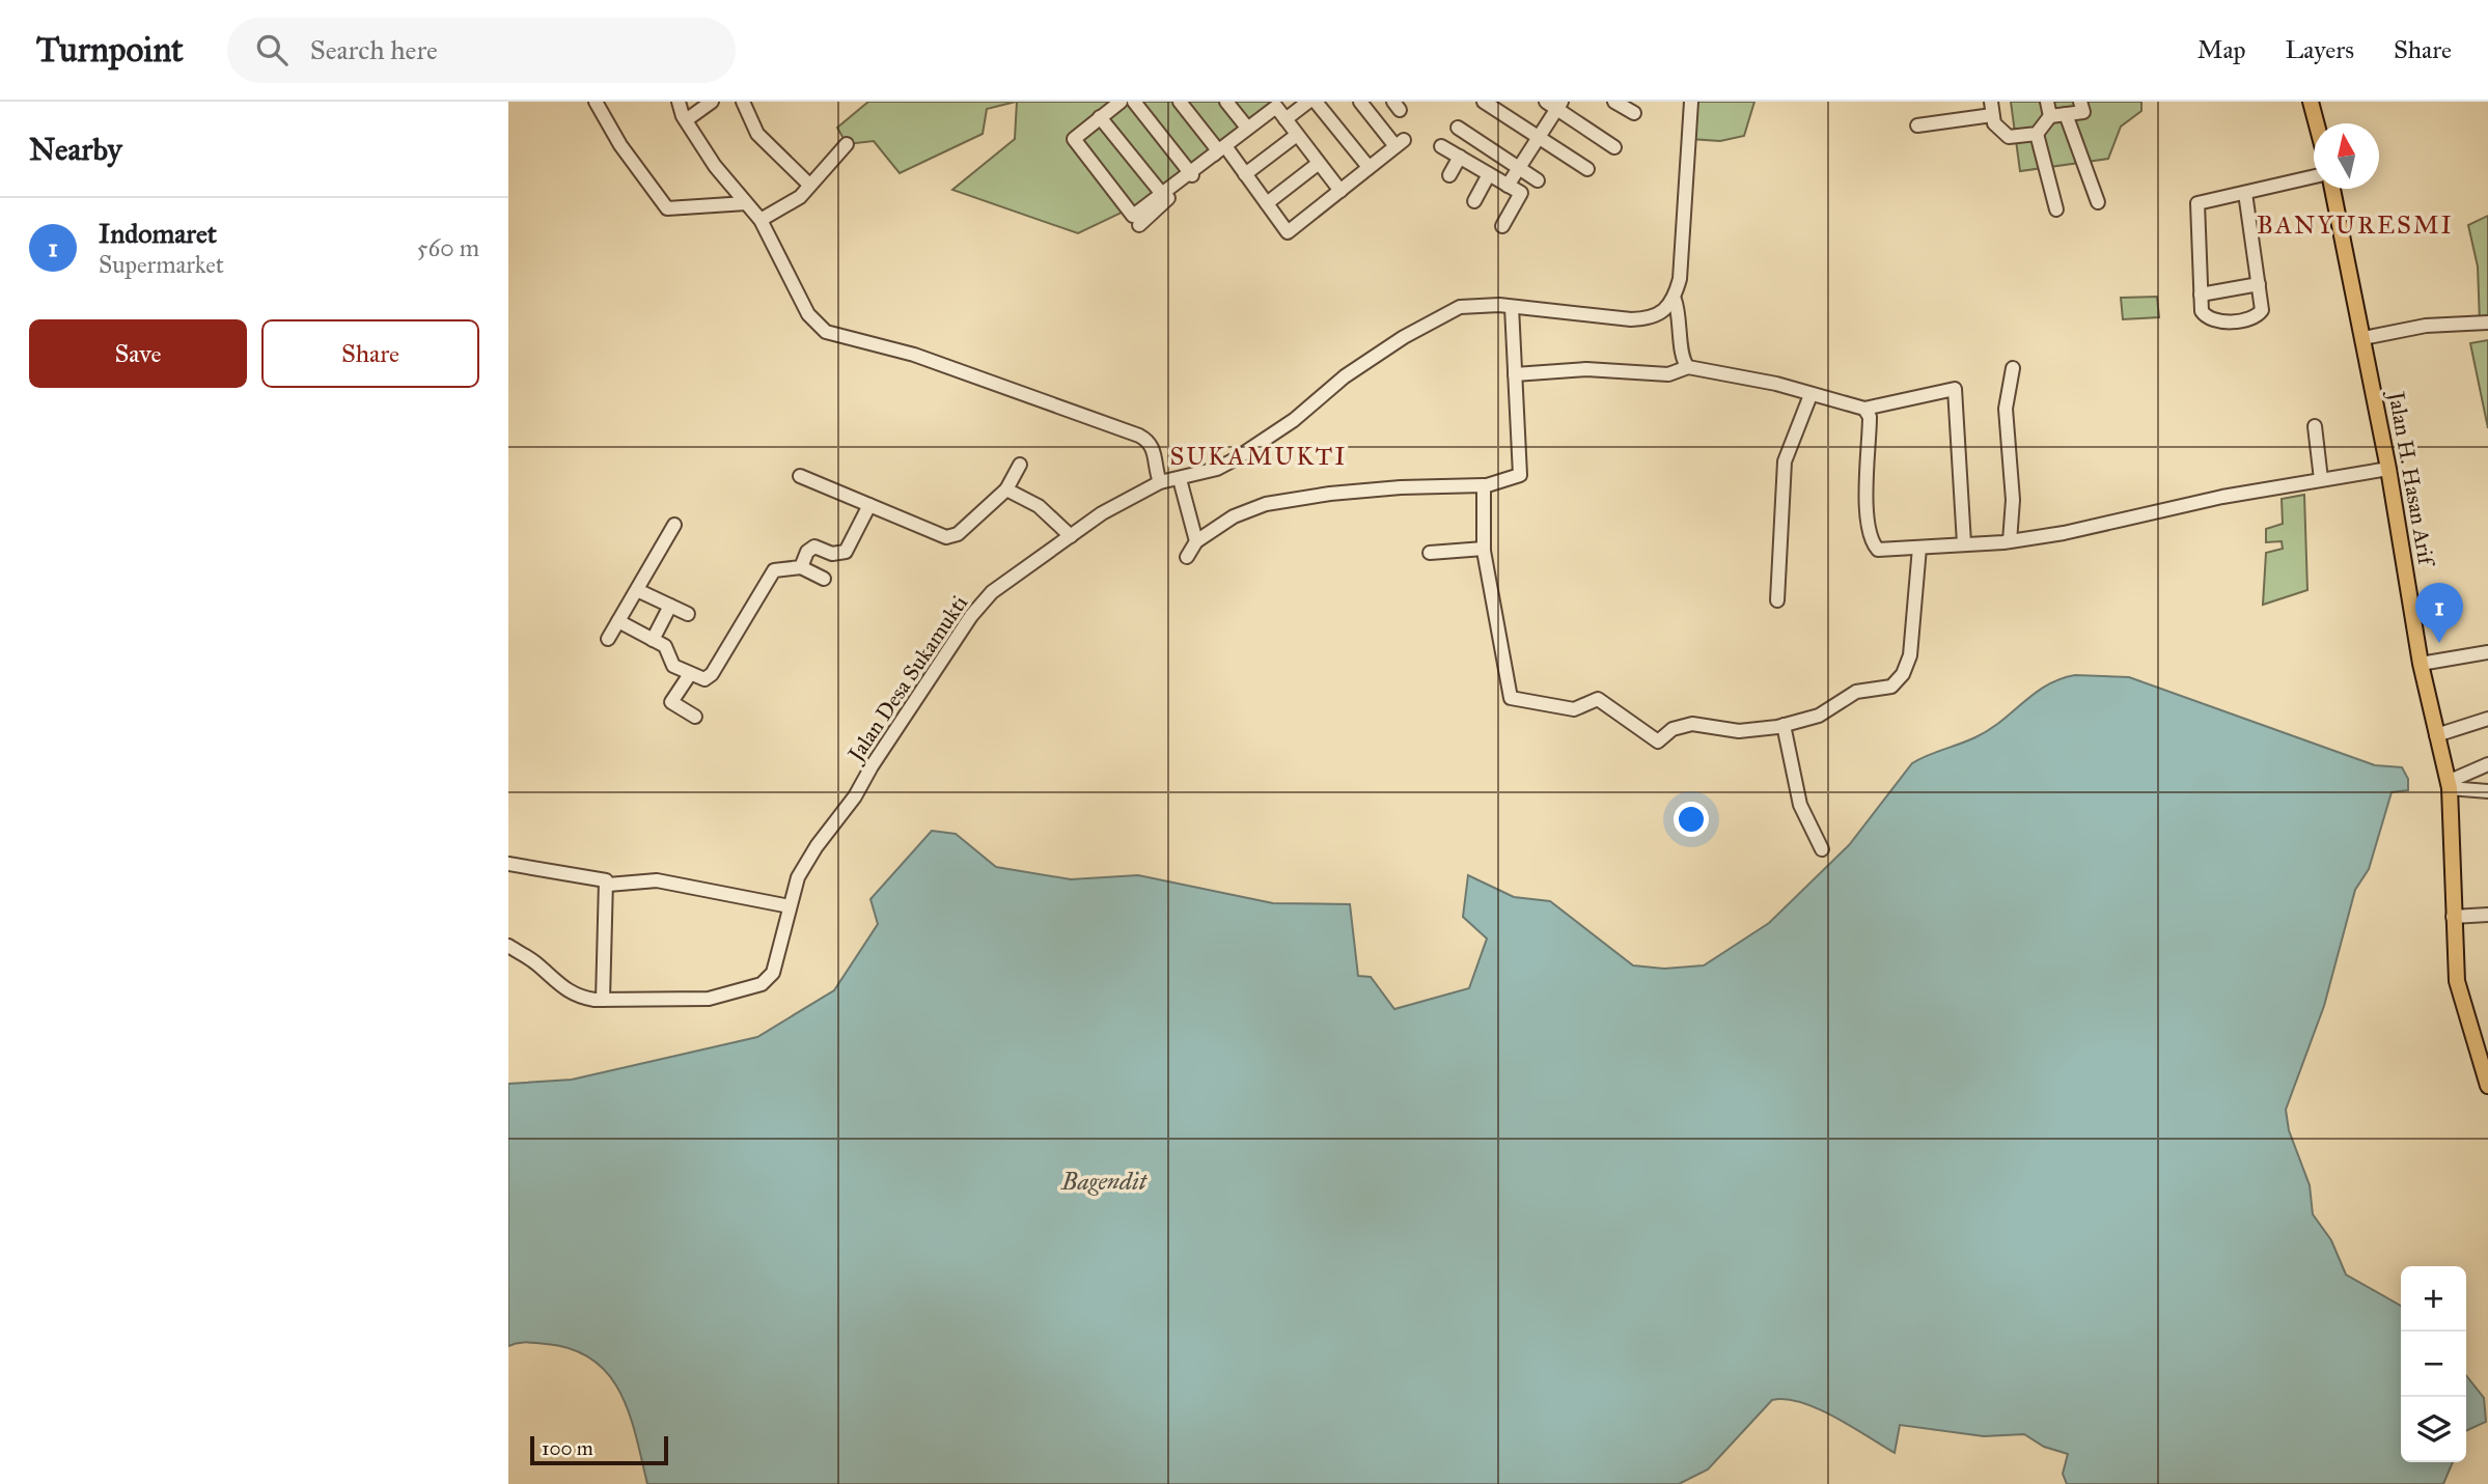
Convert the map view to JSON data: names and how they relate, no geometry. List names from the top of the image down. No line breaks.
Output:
{"streets":{"main road":["Jalan H. Hasan Arif"],"street":["Jalan Desa Sukamukti"]},"districts":["BANYURESMI","SUKAMUKTI"],"water":["Bagendit"],"scale_bar":"100 m","north":"top","page":{"header":"Turnpoint","search":"Search here","nav":["Map","Layers","Share"],"heading":"Nearby","list":[{"mark":"1","name":"Indomaret","note":"Supermarket","value":"560 m"}],"buttons":["Save","Share"],"pins":"1","map_buttons":["+","−"],"scale":"100 m"}}
